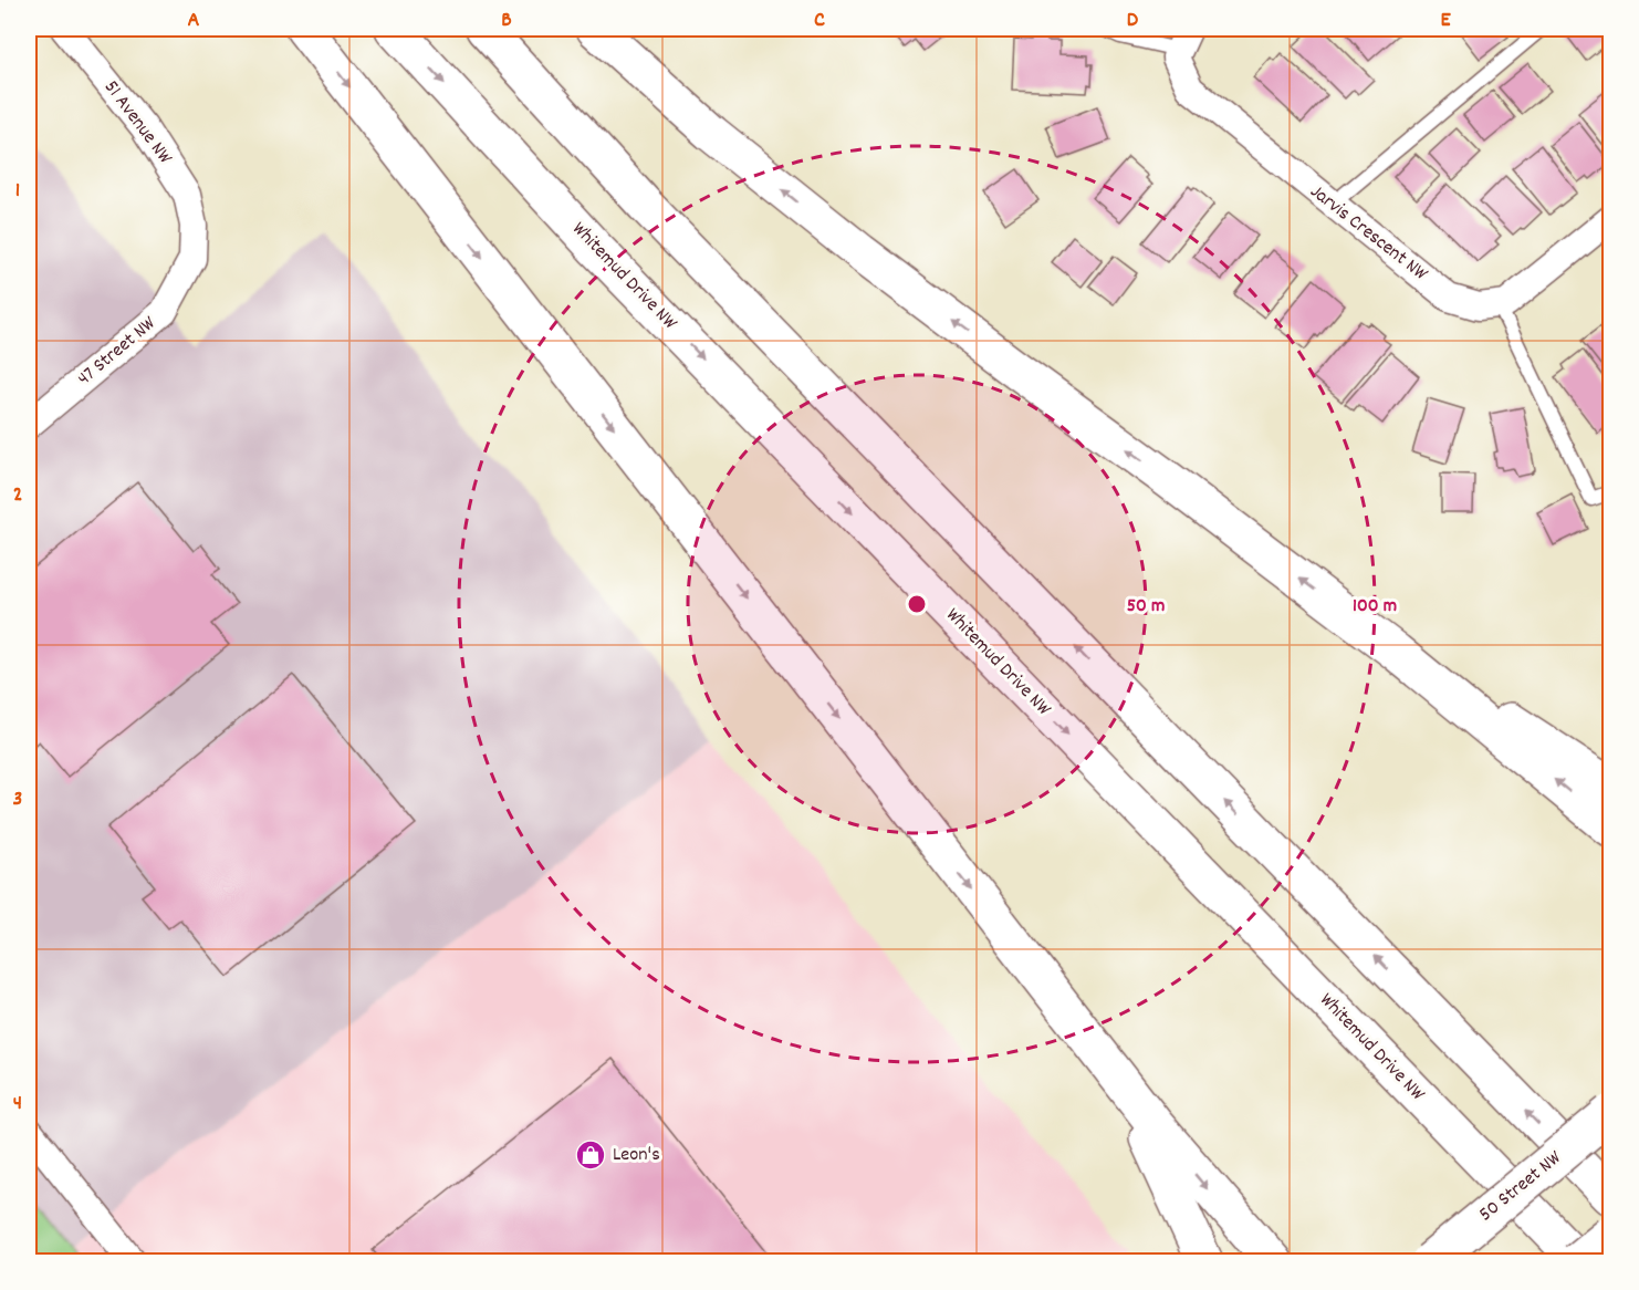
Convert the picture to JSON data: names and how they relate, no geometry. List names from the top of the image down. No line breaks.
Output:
{"streets":{"main road":["Whitemud Drive NW","50 Street NW"],"street":["51 Avenue NW","Jarvis Crescent NW","47 Street NW"]},"crossings":[["51 Avenue NW","47 Street NW"]],"places":{"shop":["Leon's"]},"grid":{"columns":["A","B","C","D","E"],"rows":["1","2","3","4"]},"rings":["50 m","100 m"]}
